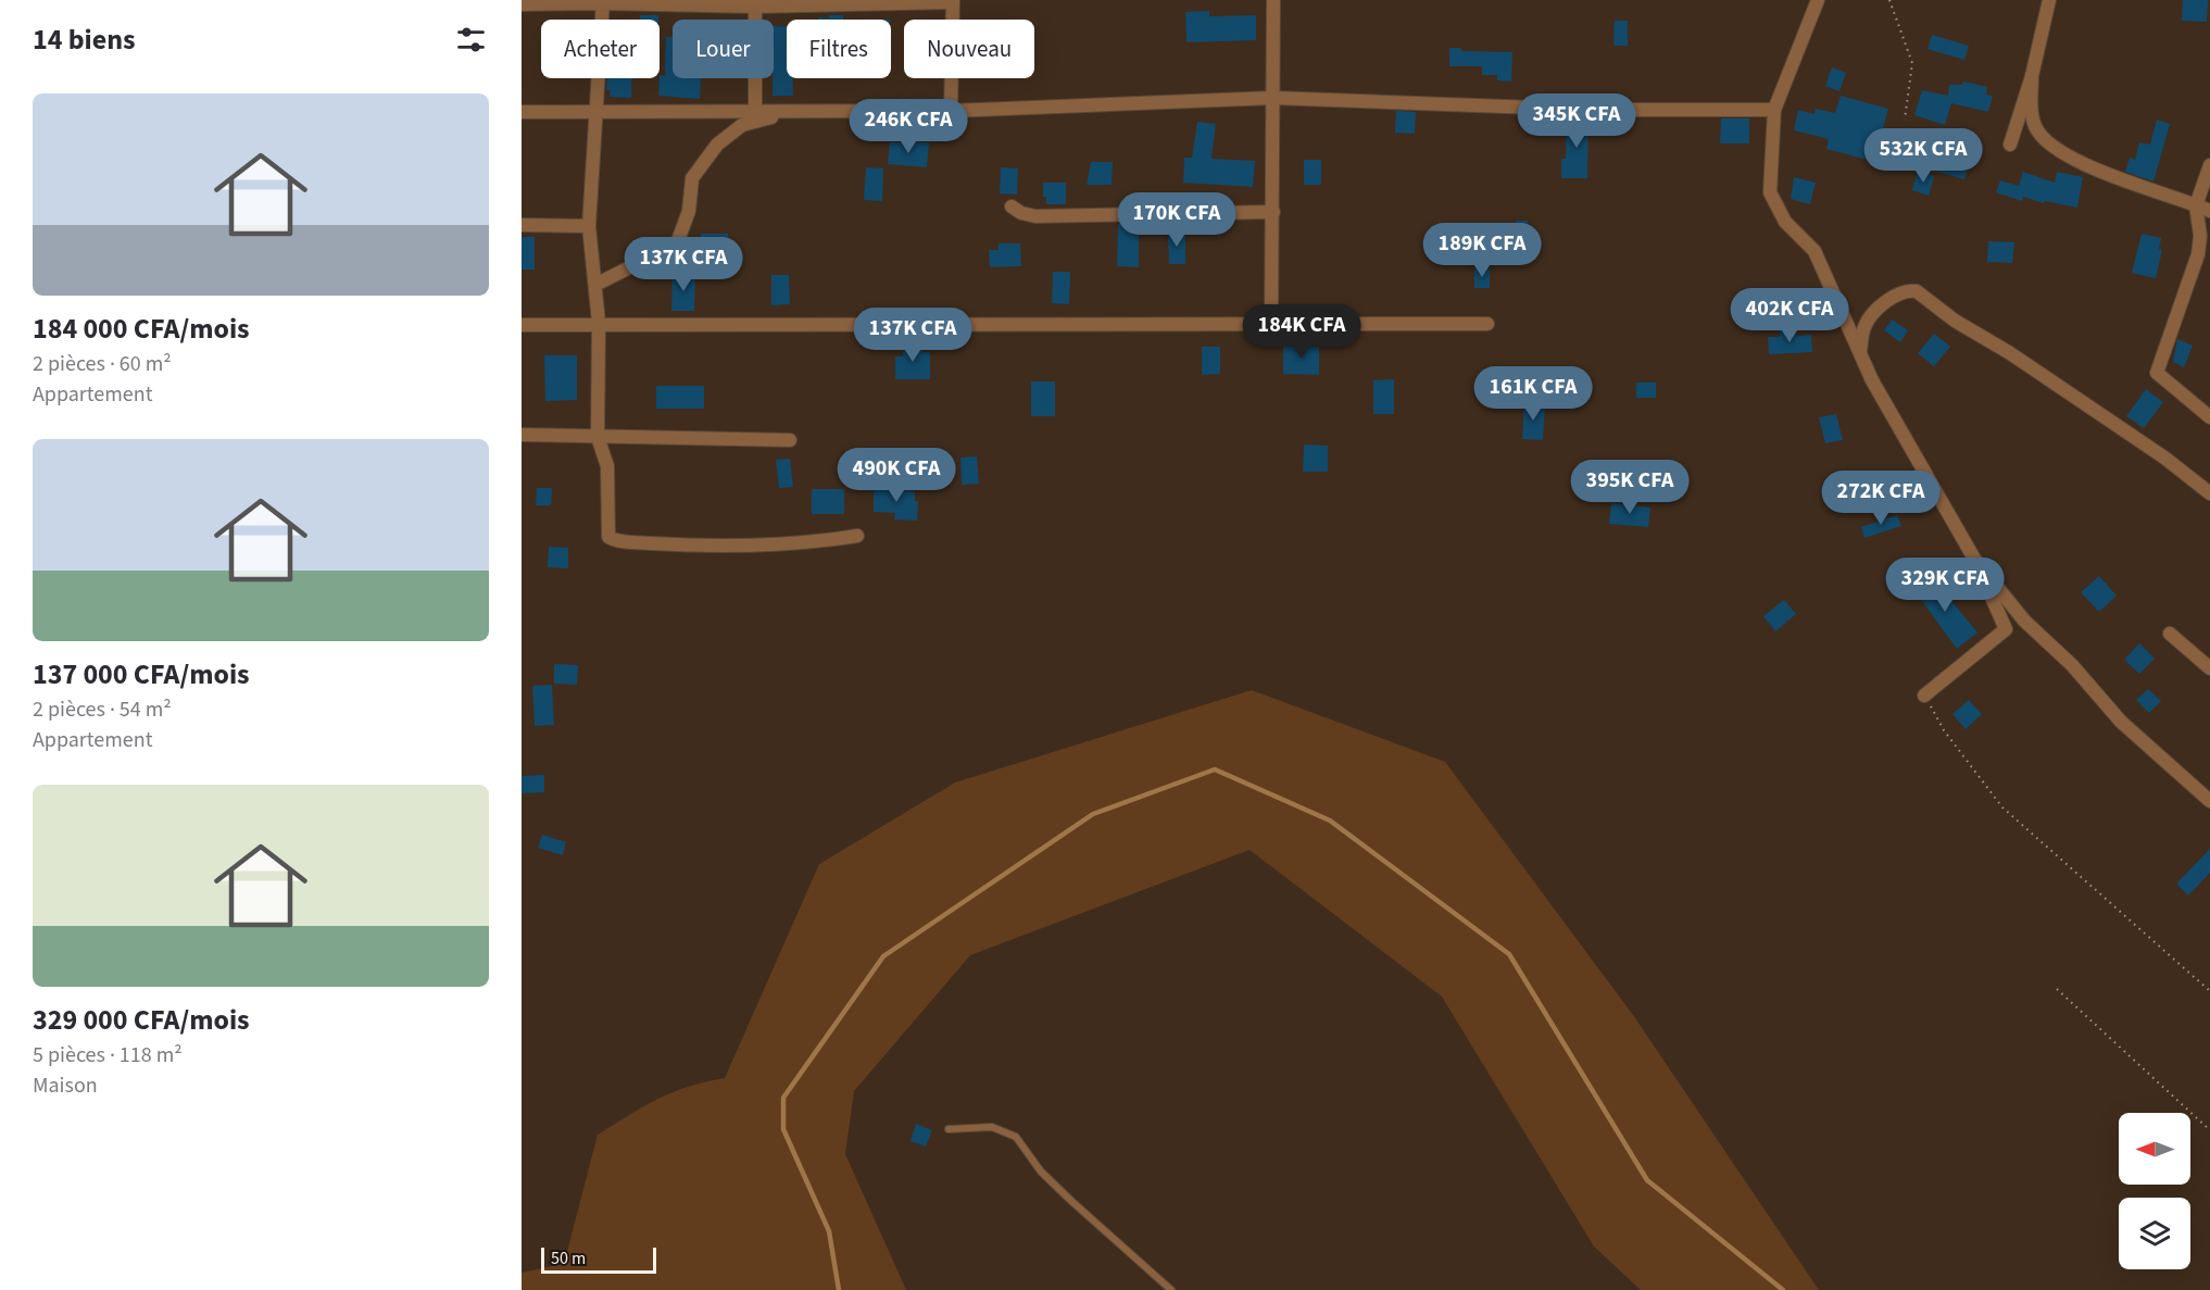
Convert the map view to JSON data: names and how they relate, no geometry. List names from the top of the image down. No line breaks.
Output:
{"scale_bar":"50 m","north":"left","page":{"heading":"14 biens","chip":["Acheter","Louer","Filtres","Nouveau"],"list":[{"name":"184 000 CFA/mois","note":"2 pièces · 60 m² · Appartement"},{"name":"137 000 CFA/mois","note":"2 pièces · 54 m² · Appartement"},{"name":"329 000 CFA/mois","note":"5 pièces · 118 m² · Maison"}],"price":["345K CFA","246K CFA","532K CFA","170K CFA","189K CFA","137K CFA","402K CFA","184K CFA","137K CFA","161K CFA","490K CFA","395K CFA","272K CFA","329K CFA"],"scale":"50 m"}}
